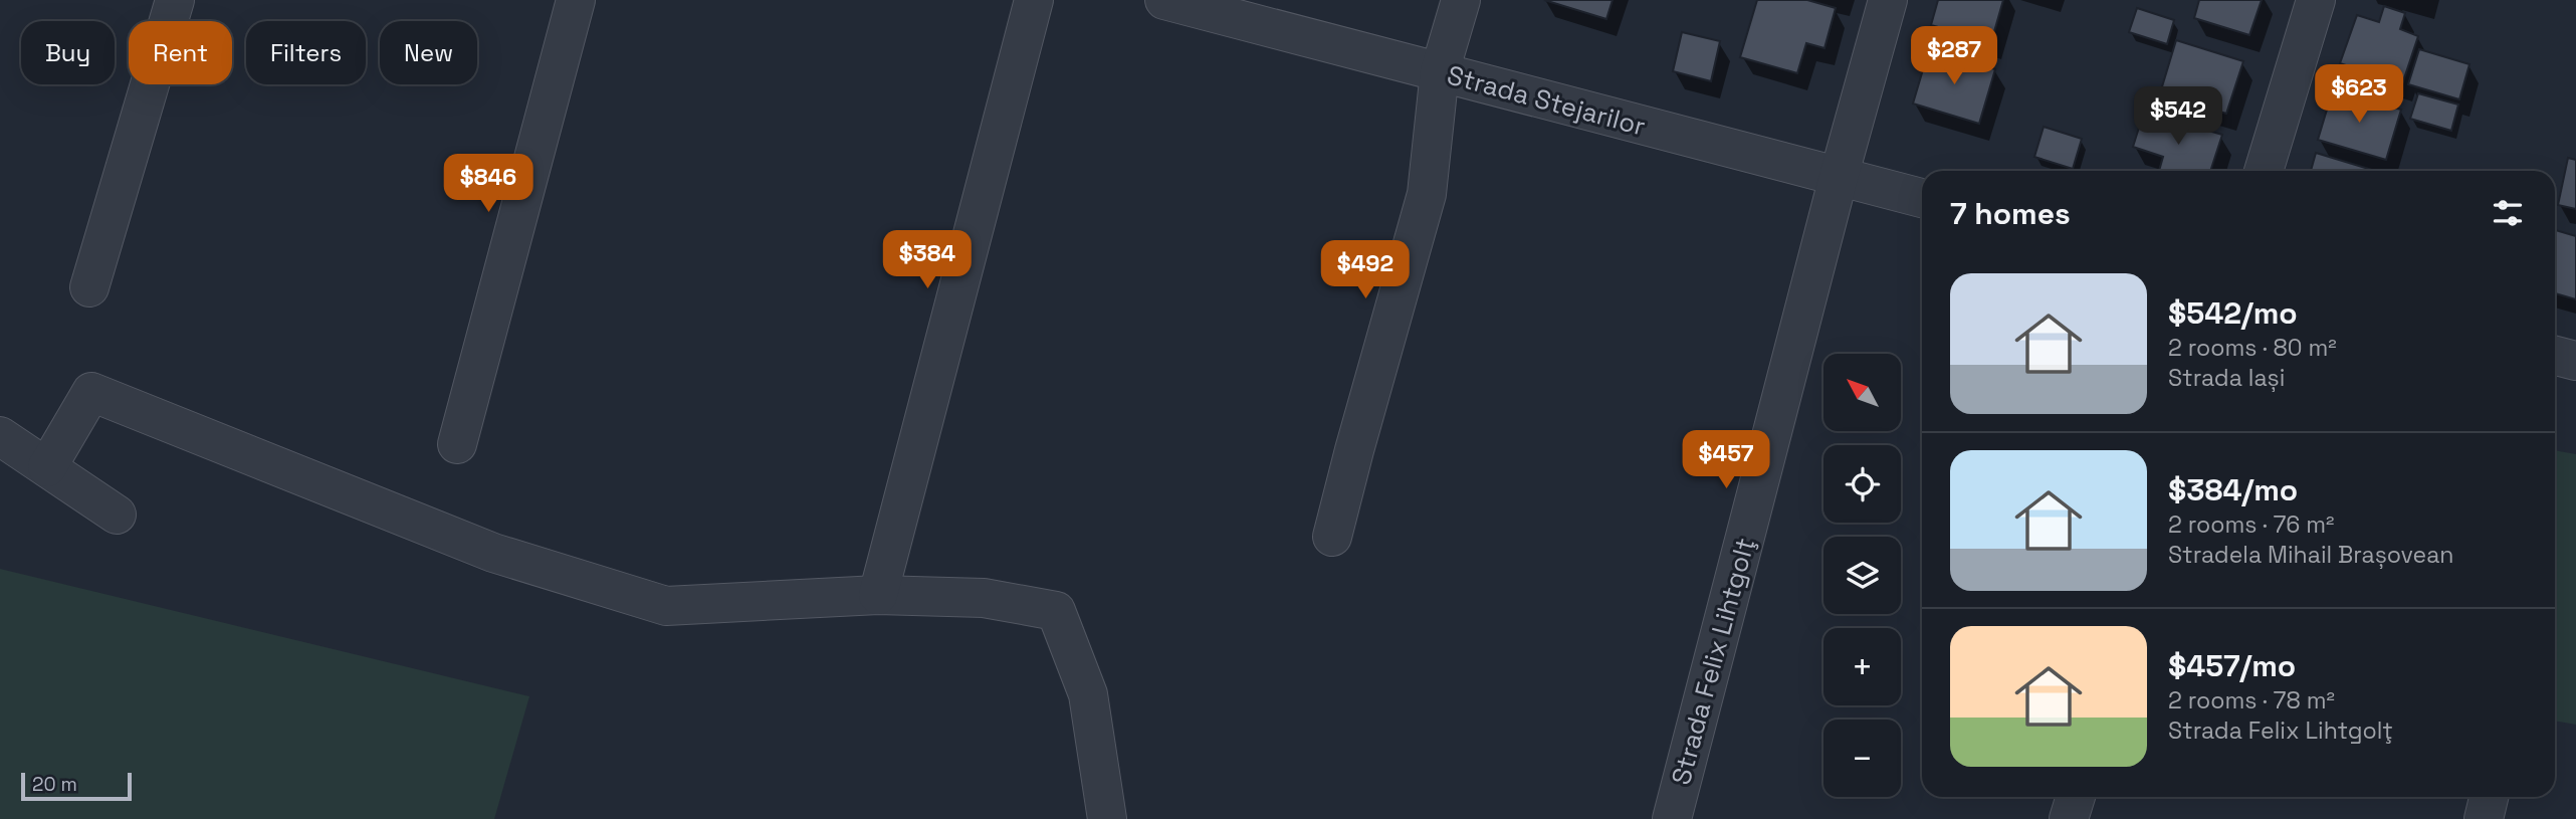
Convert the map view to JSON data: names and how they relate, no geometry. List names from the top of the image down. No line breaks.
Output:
{"streets":{"street":["Strada Stejarilor","Strada Felix Lihtgolţ"]},"crossings":[["Strada Stejarilor","Strada Felix Lihtgolţ"]],"scale_bar":"20 m","north":"top left","page":{"chip":["Buy","Rent","Filters","New"],"price":["$287","$623","$542","$846","$384","$492","$457"],"heading":"7 homes","list":[{"name":"$542/mo","note":"2 rooms · 80 m² · Strada Iași"},{"name":"$384/mo","note":"2 rooms · 76 m² · Stradela Mihail Brașovean"},{"name":"$457/mo","note":"2 rooms · 78 m² · Strada Felix Lihtgolţ"}],"map_buttons":["+","−"],"scale":"20 m"}}
